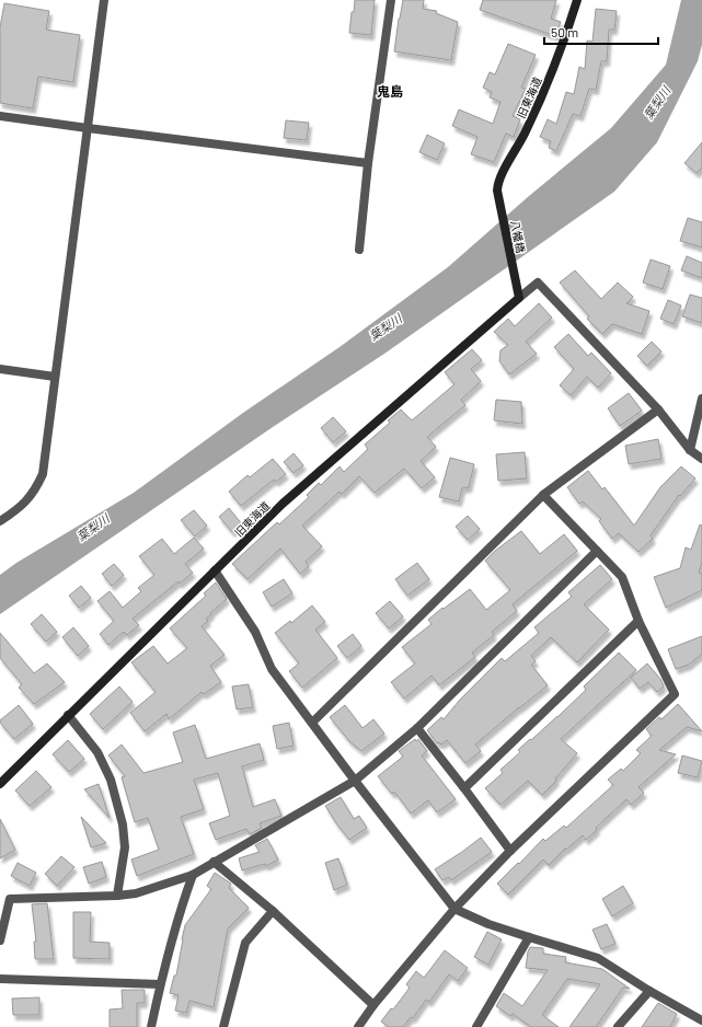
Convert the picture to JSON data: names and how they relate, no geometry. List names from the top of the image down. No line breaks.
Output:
{"streets":{"main road":["旧東海道","八幡橋"]},"crossings":[["旧東海道","八幡橋"]],"districts":["鬼島"],"water":["葉梨川"],"scale_bar":"50 m"}
